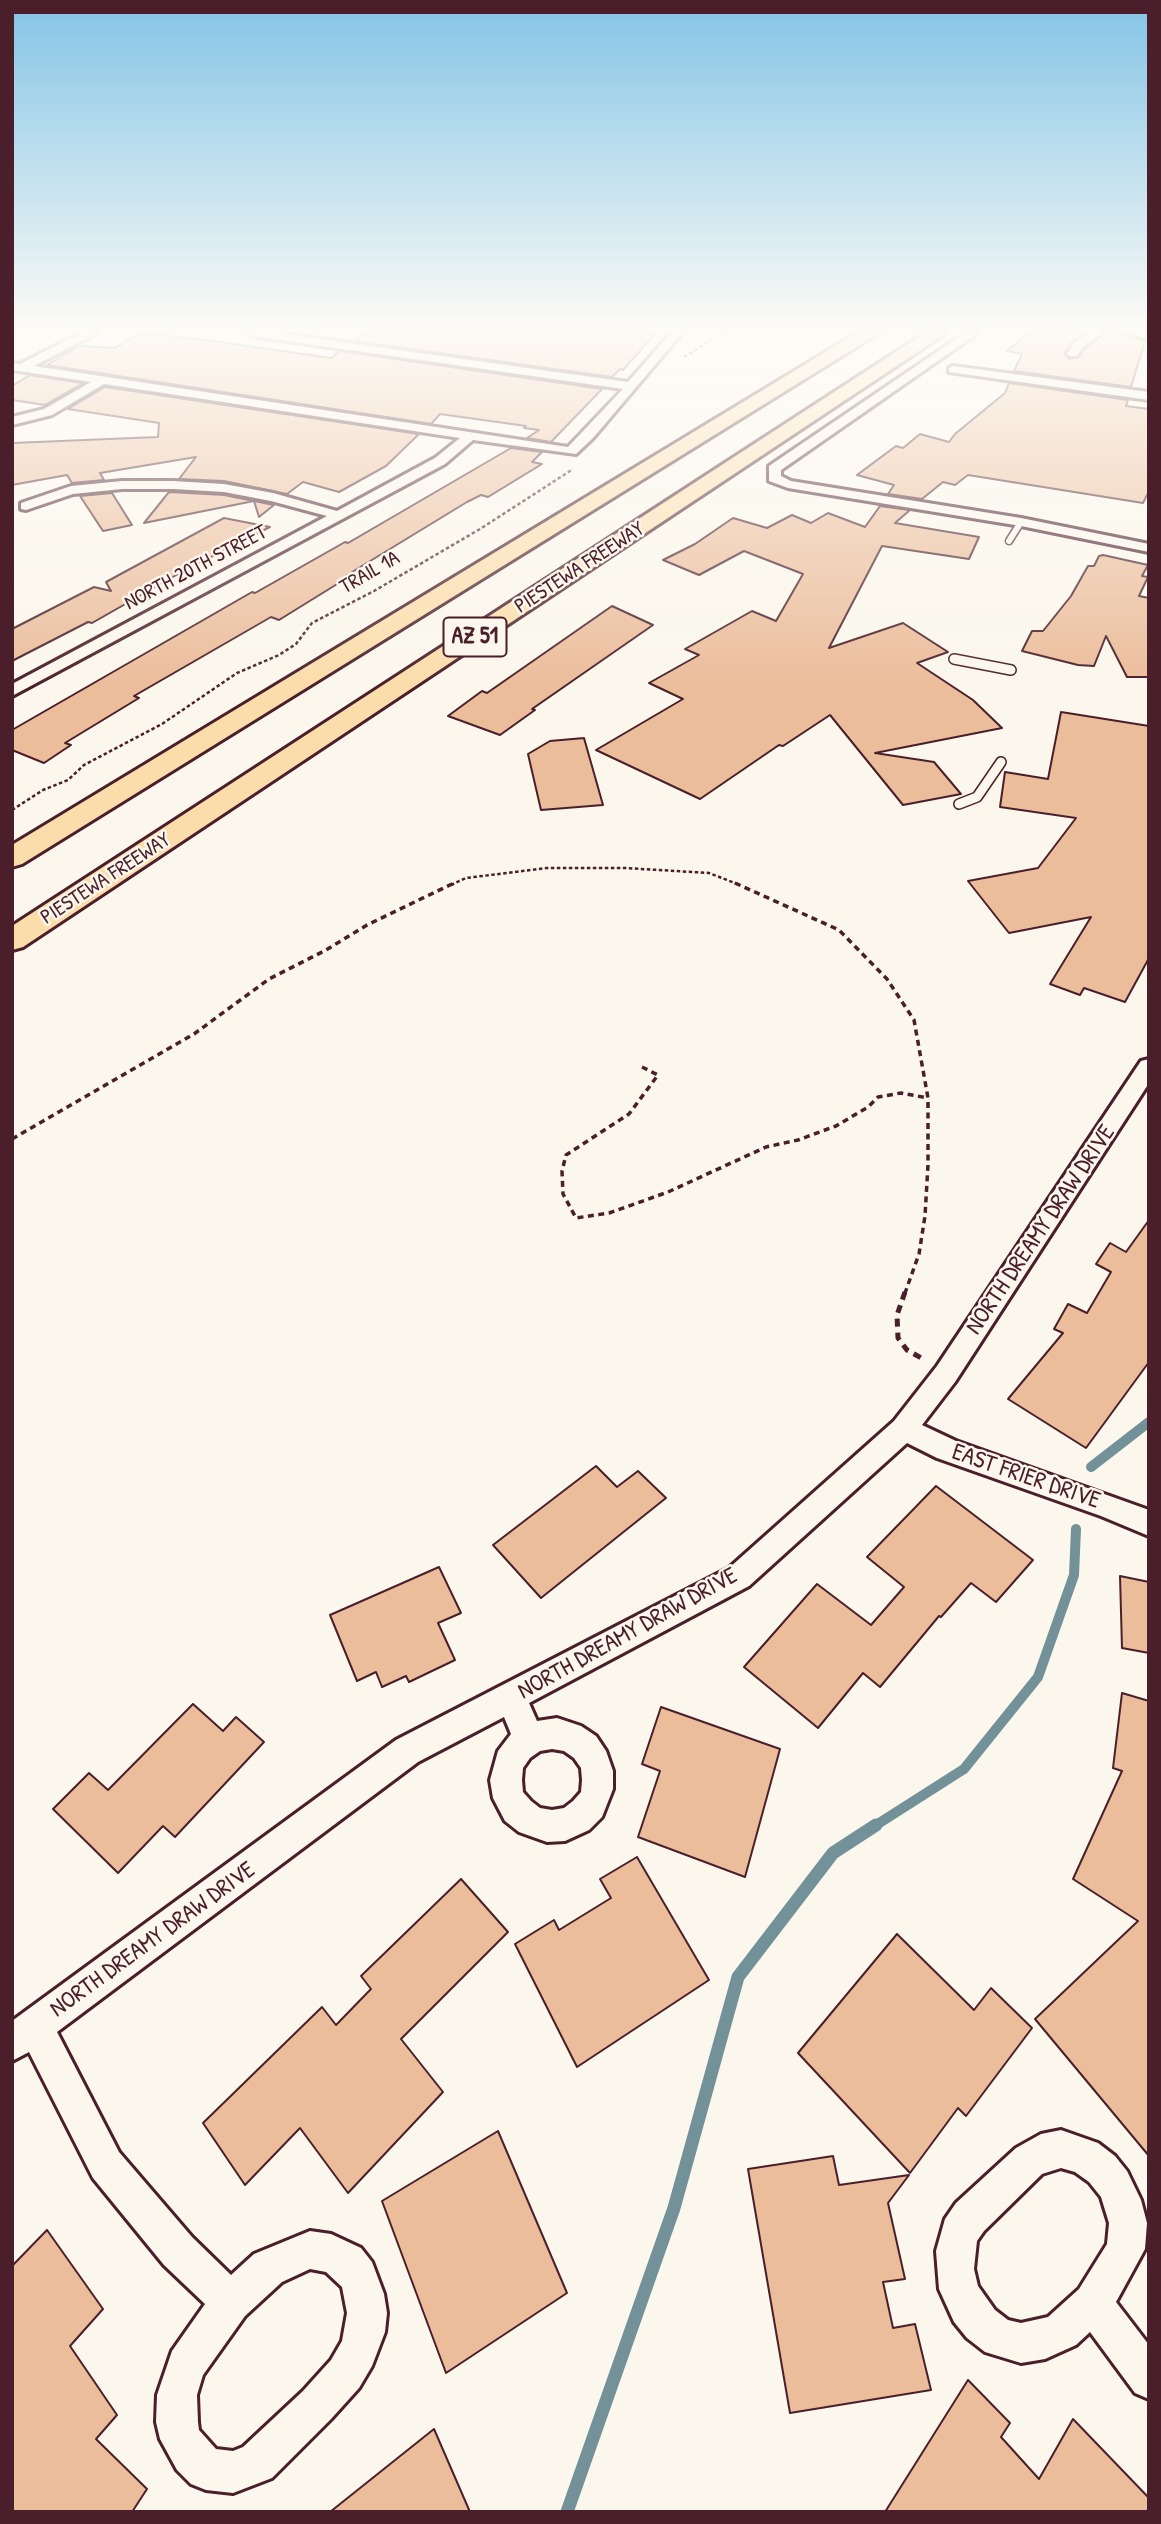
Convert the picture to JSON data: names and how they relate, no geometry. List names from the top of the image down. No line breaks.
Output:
{"streets":{"highway":["PIESTEWA FREEWAY","AZ 51"],"street":["NORTH 20TH STREET","NORTH DREAMY DRAW DRIVE","EAST FRIER DRIVE"],"path":["TRAIL 1A"]},"crossings":[["NORTH DREAMY DRAW DRIVE","EAST FRIER DRIVE"]]}
